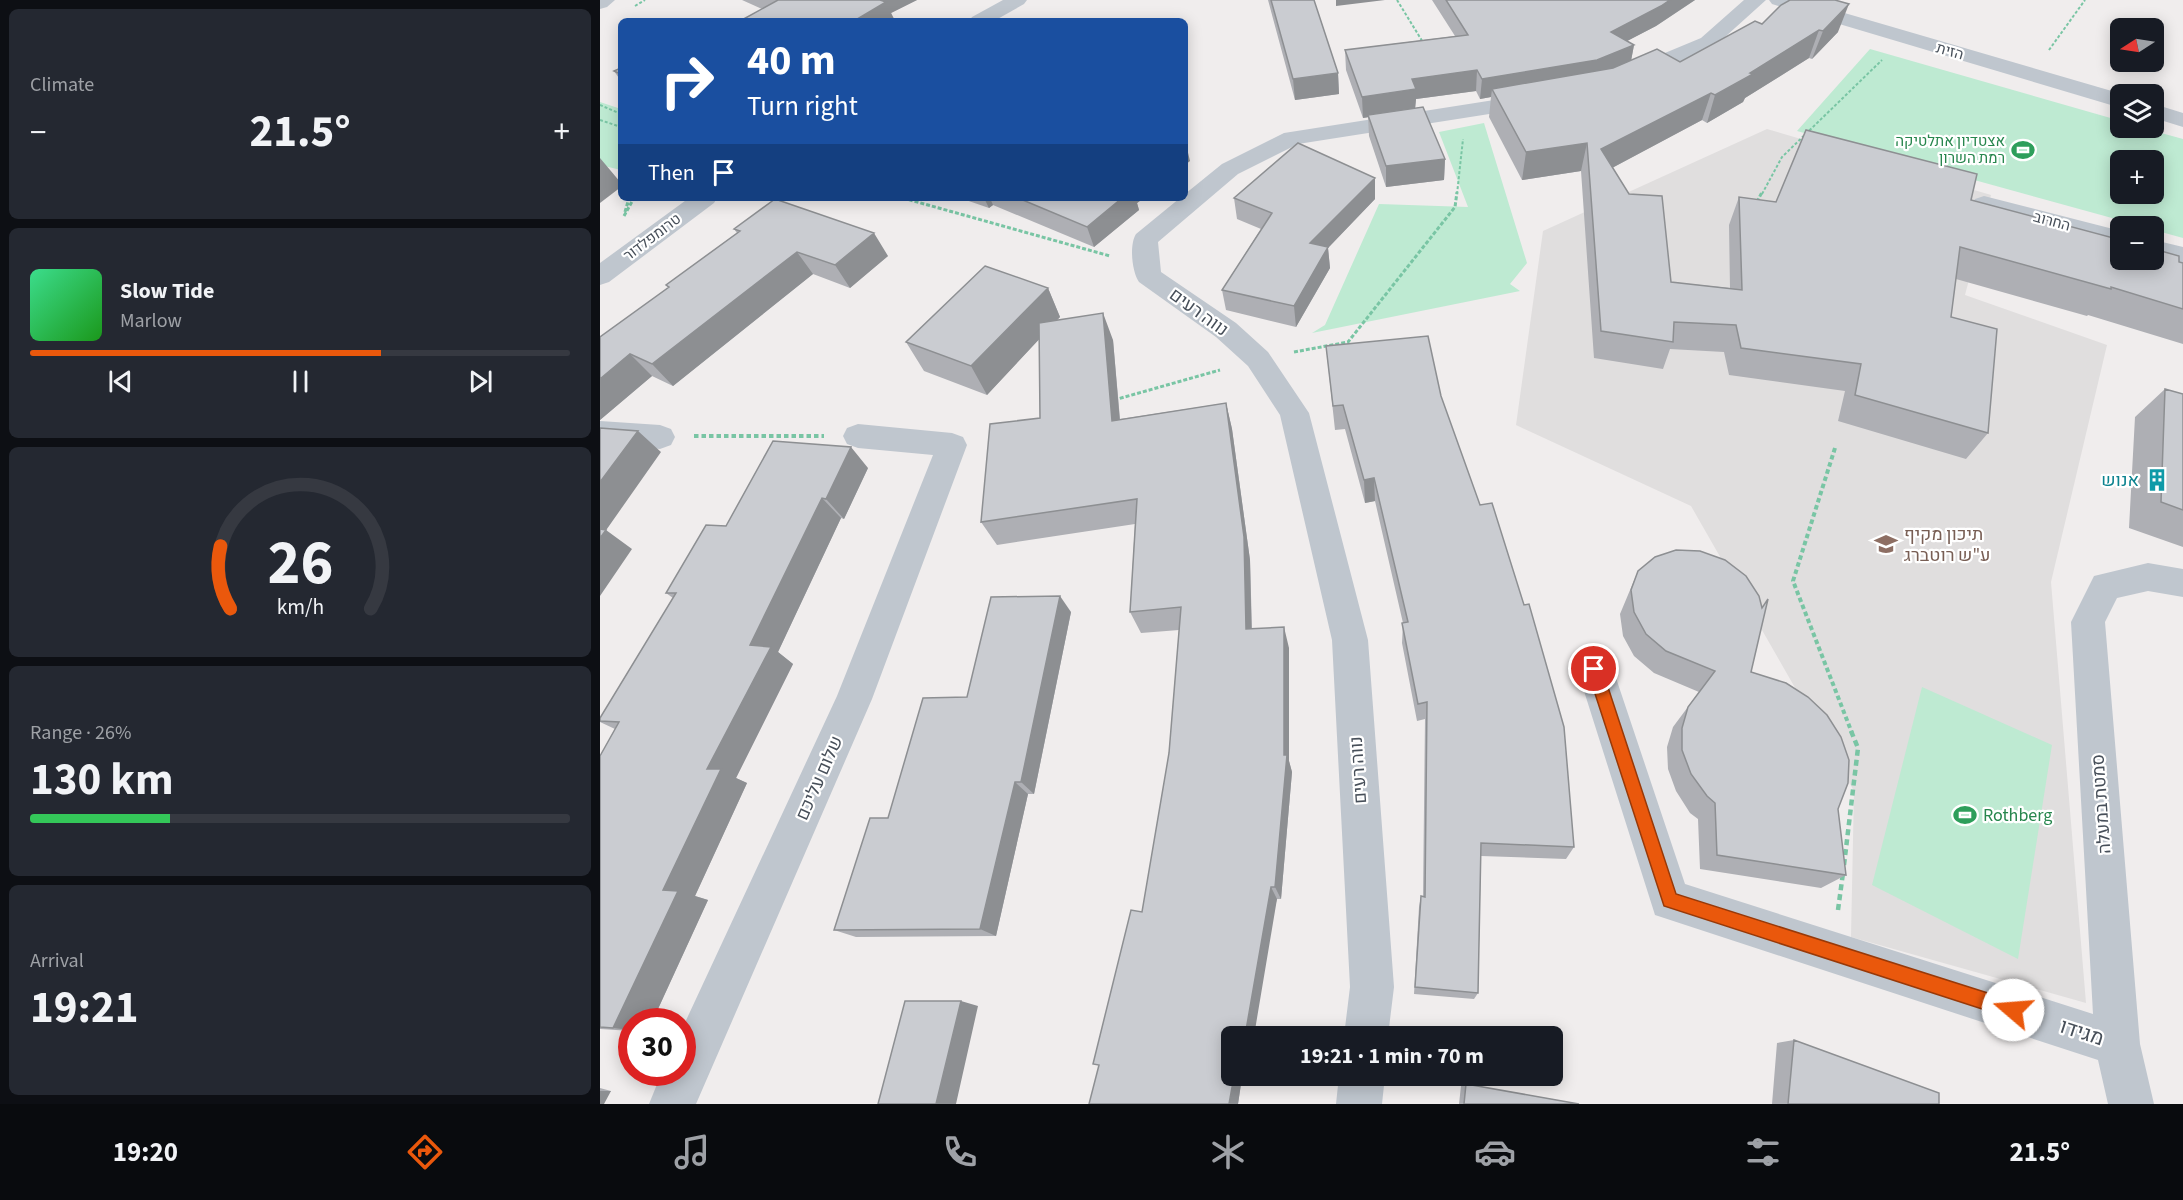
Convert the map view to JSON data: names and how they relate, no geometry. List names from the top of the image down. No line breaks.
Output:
{"streets":{"street":["הזית","החרוב","טרומפלדור","נווה רעים","שלום עליכם","סמטת במעלה","מגידו"]},"crossings":[["סמטת במעלה","מגידו"]],"places":{"sports":["אצטדיון אתלטיקה רמת השרון","Rothberg"],"building":["אנוש"],"school or university":["תיכון מקיף ע\"ש רוטברג"]},"north":"left","page":{"tile":["Climate",["Range · 26%","130 km"],["Arrival","19:21"]],"map_buttons":["+","−"],"turn":["40 m","Turn right"],"heat":["−","21.5°","+"],"then":"Then","song":["Slow Tide","Marlow"],"limit":"30","trip":"19:21 · 1 min · 70 m","tabs":["19:20","21.5°"],"gauge":["26","km/h"]}}
